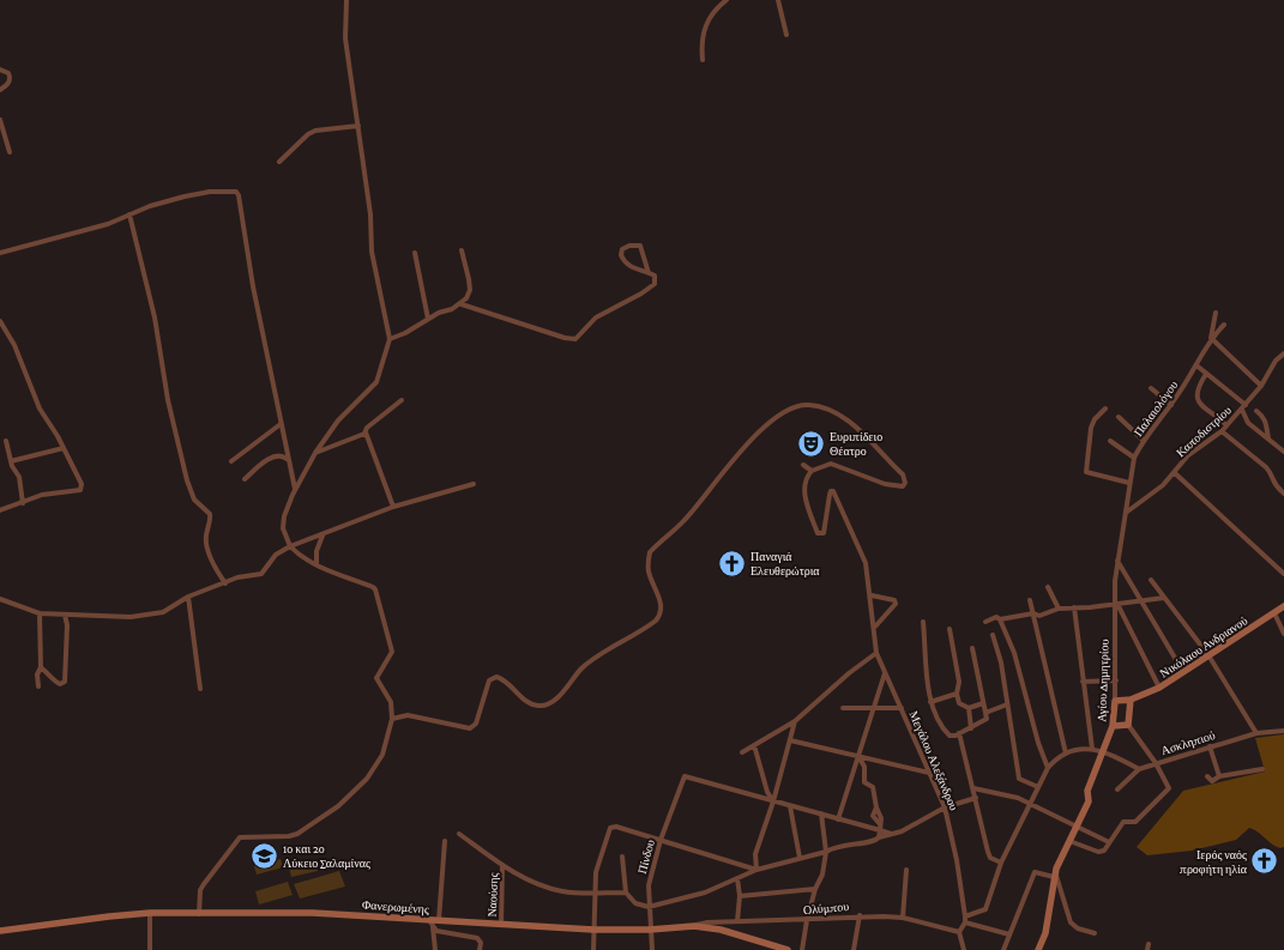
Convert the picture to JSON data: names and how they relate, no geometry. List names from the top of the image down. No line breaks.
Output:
{"streets":{"main road":["Νικόλαου Ανδριανού","Αγίου Δημητρίου","Φανερωμένης"],"street":["Παλαιολόγου","Καποδιστρίου","Ασκληπιού","Μεγάλου Αλεξάνδρου","Πίνδου","Ναούσης","Ολύμπου"]},"crossings":[["Παλαιολόγου","Καποδιστρίου"],["Παλαιολόγου","Αγίου Δημητρίου"],["Καποδιστρίου","Αγίου Δημητρίου"],["Πίνδου","Φανερωμένης"],["Ναούσης","Φανερωμένης"],["Φανερωμένης","Ολύμπου"]],"places":{"theatre":["Ευριπίδειο Θέατρο"],"church":["Παναγιά Ελευθερώτρια","Ιερός ναός προφήτη ηλία"],"school or university":["1ο και 2ο Λύκειο Σαλαμίνας"]}}
